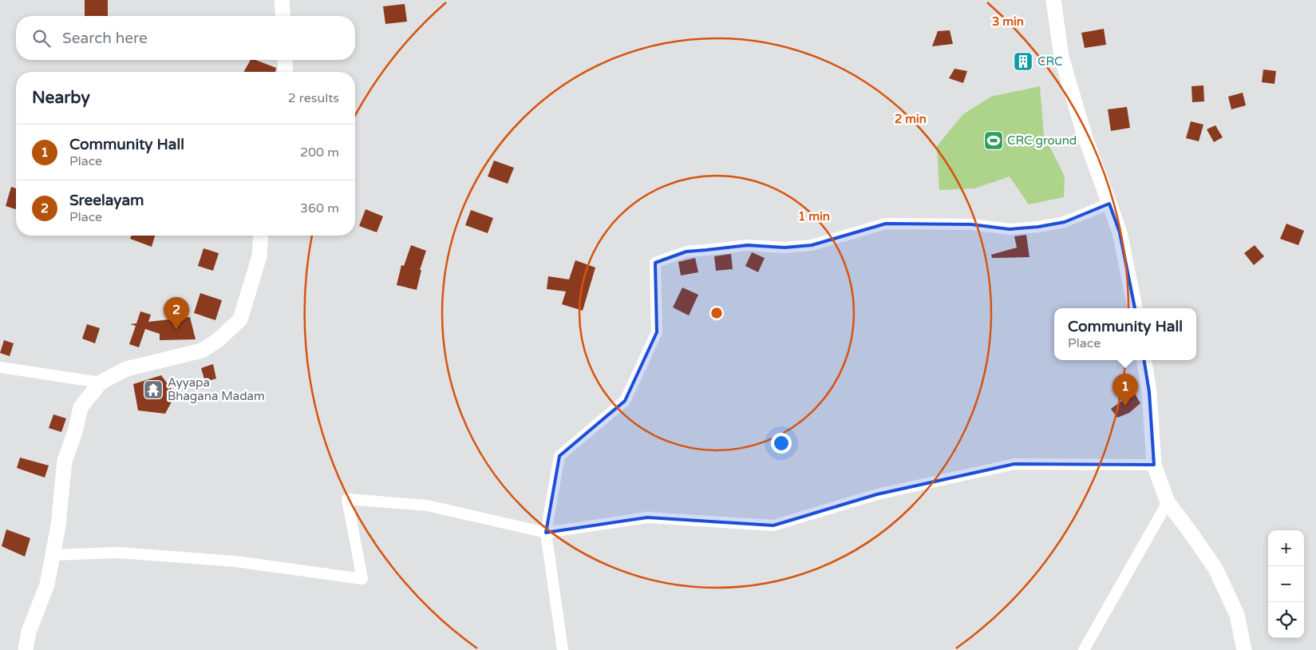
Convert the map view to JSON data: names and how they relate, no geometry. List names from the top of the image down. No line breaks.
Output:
{"places":{"building":["CRC"],"sports":["CRC ground"],"temple":["Ayyapa Bhagana Madam"]},"page":{"search":"Search here","heading":["Nearby","2 results"],"list":[{"mark":"1","name":"Community Hall","note":"Place","value":"200 m"},{"mark":"2","name":"Sreelayam","note":"Place","value":"360 m"}],"pins":["2","1"],"popup":["Community Hall","Place"],"map_buttons":["+","−"]},"rings":["3 min","2 min","1 min"]}
